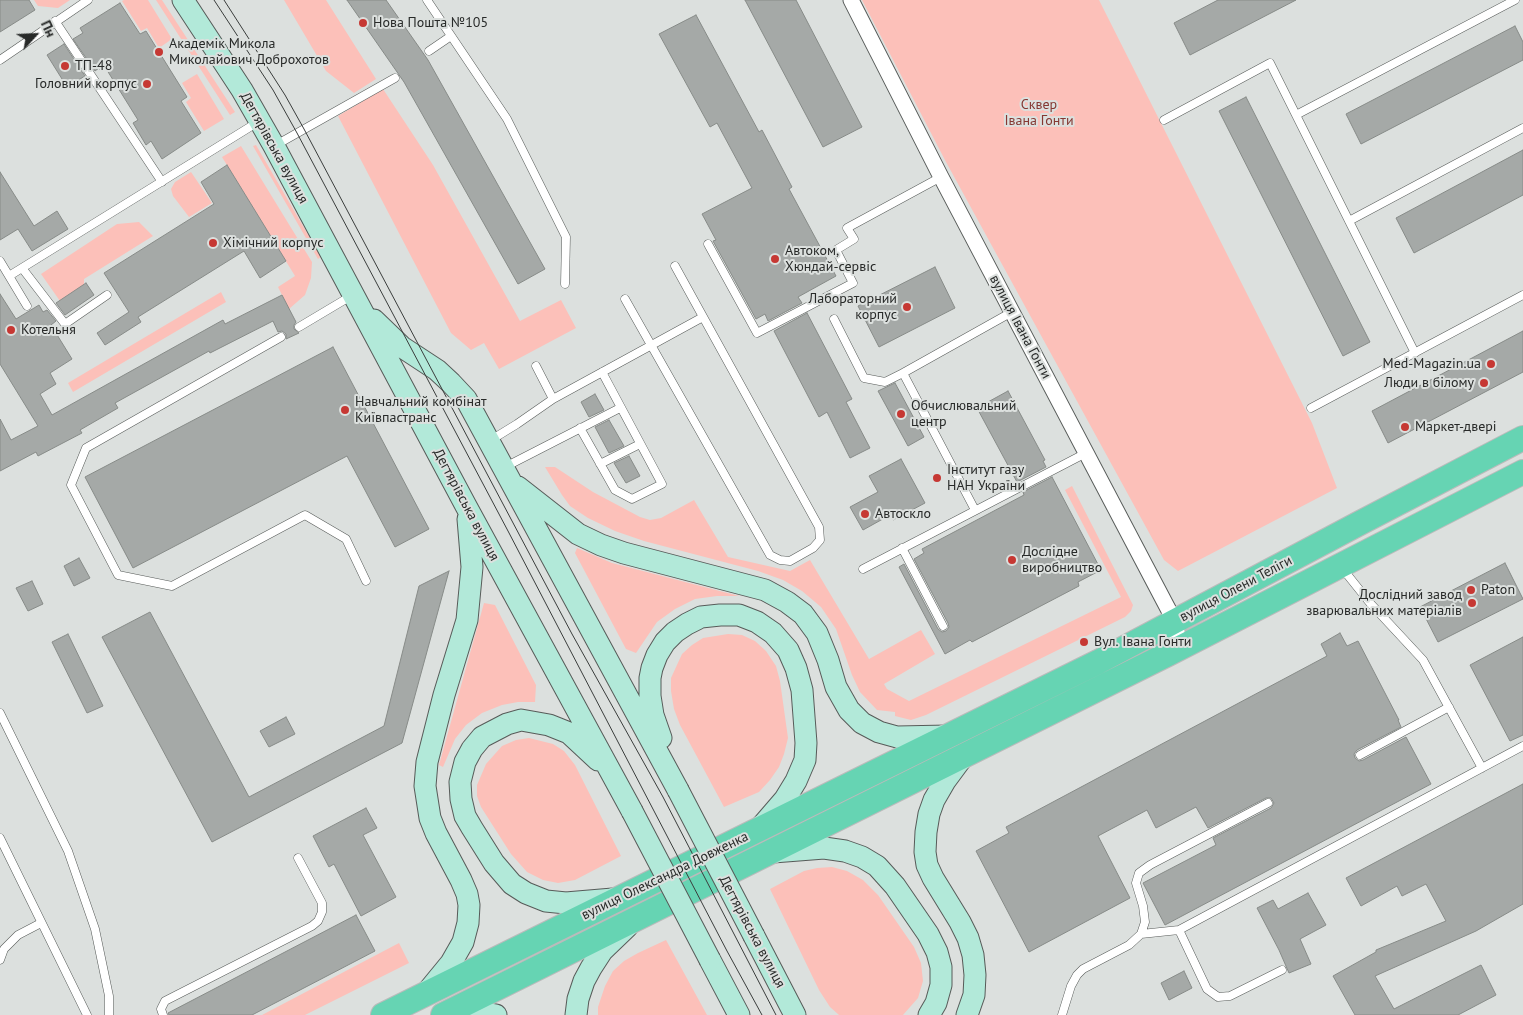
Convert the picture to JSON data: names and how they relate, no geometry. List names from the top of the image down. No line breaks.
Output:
{"streets":{"main road":["Дегтярівська вулиця","вулиця Олени Теліги","вулиця Олександра Довженка"],"street":["вулиця Івана Гонти"]},"crossings":[["вулиця Івана Гонти","вулиця Олени Теліги"],["вулиця Олени Теліги","вулиця Олександра Довженка"]],"parks":["Сквер Івана Гонти"],"places":["Нова Пошта №105","Академік Микола Миколайович Доброхотов","ТП-48","Головний корпус","Хімічний корпус","Автоком, Хюндай-сервіс","Лабораторний корпус","Котельня","Med-Magazin.ua","Люди в білому","Навчальний комбінат Київпастранс","Обчислювальний центр","Маркет-двері","Інститут газу НАН України","Автоскло","Дослідне виробництво","Paton","Дослідний завод зварювальних матеріалів","Вул. Івана Гонти"],"north":"top right"}
